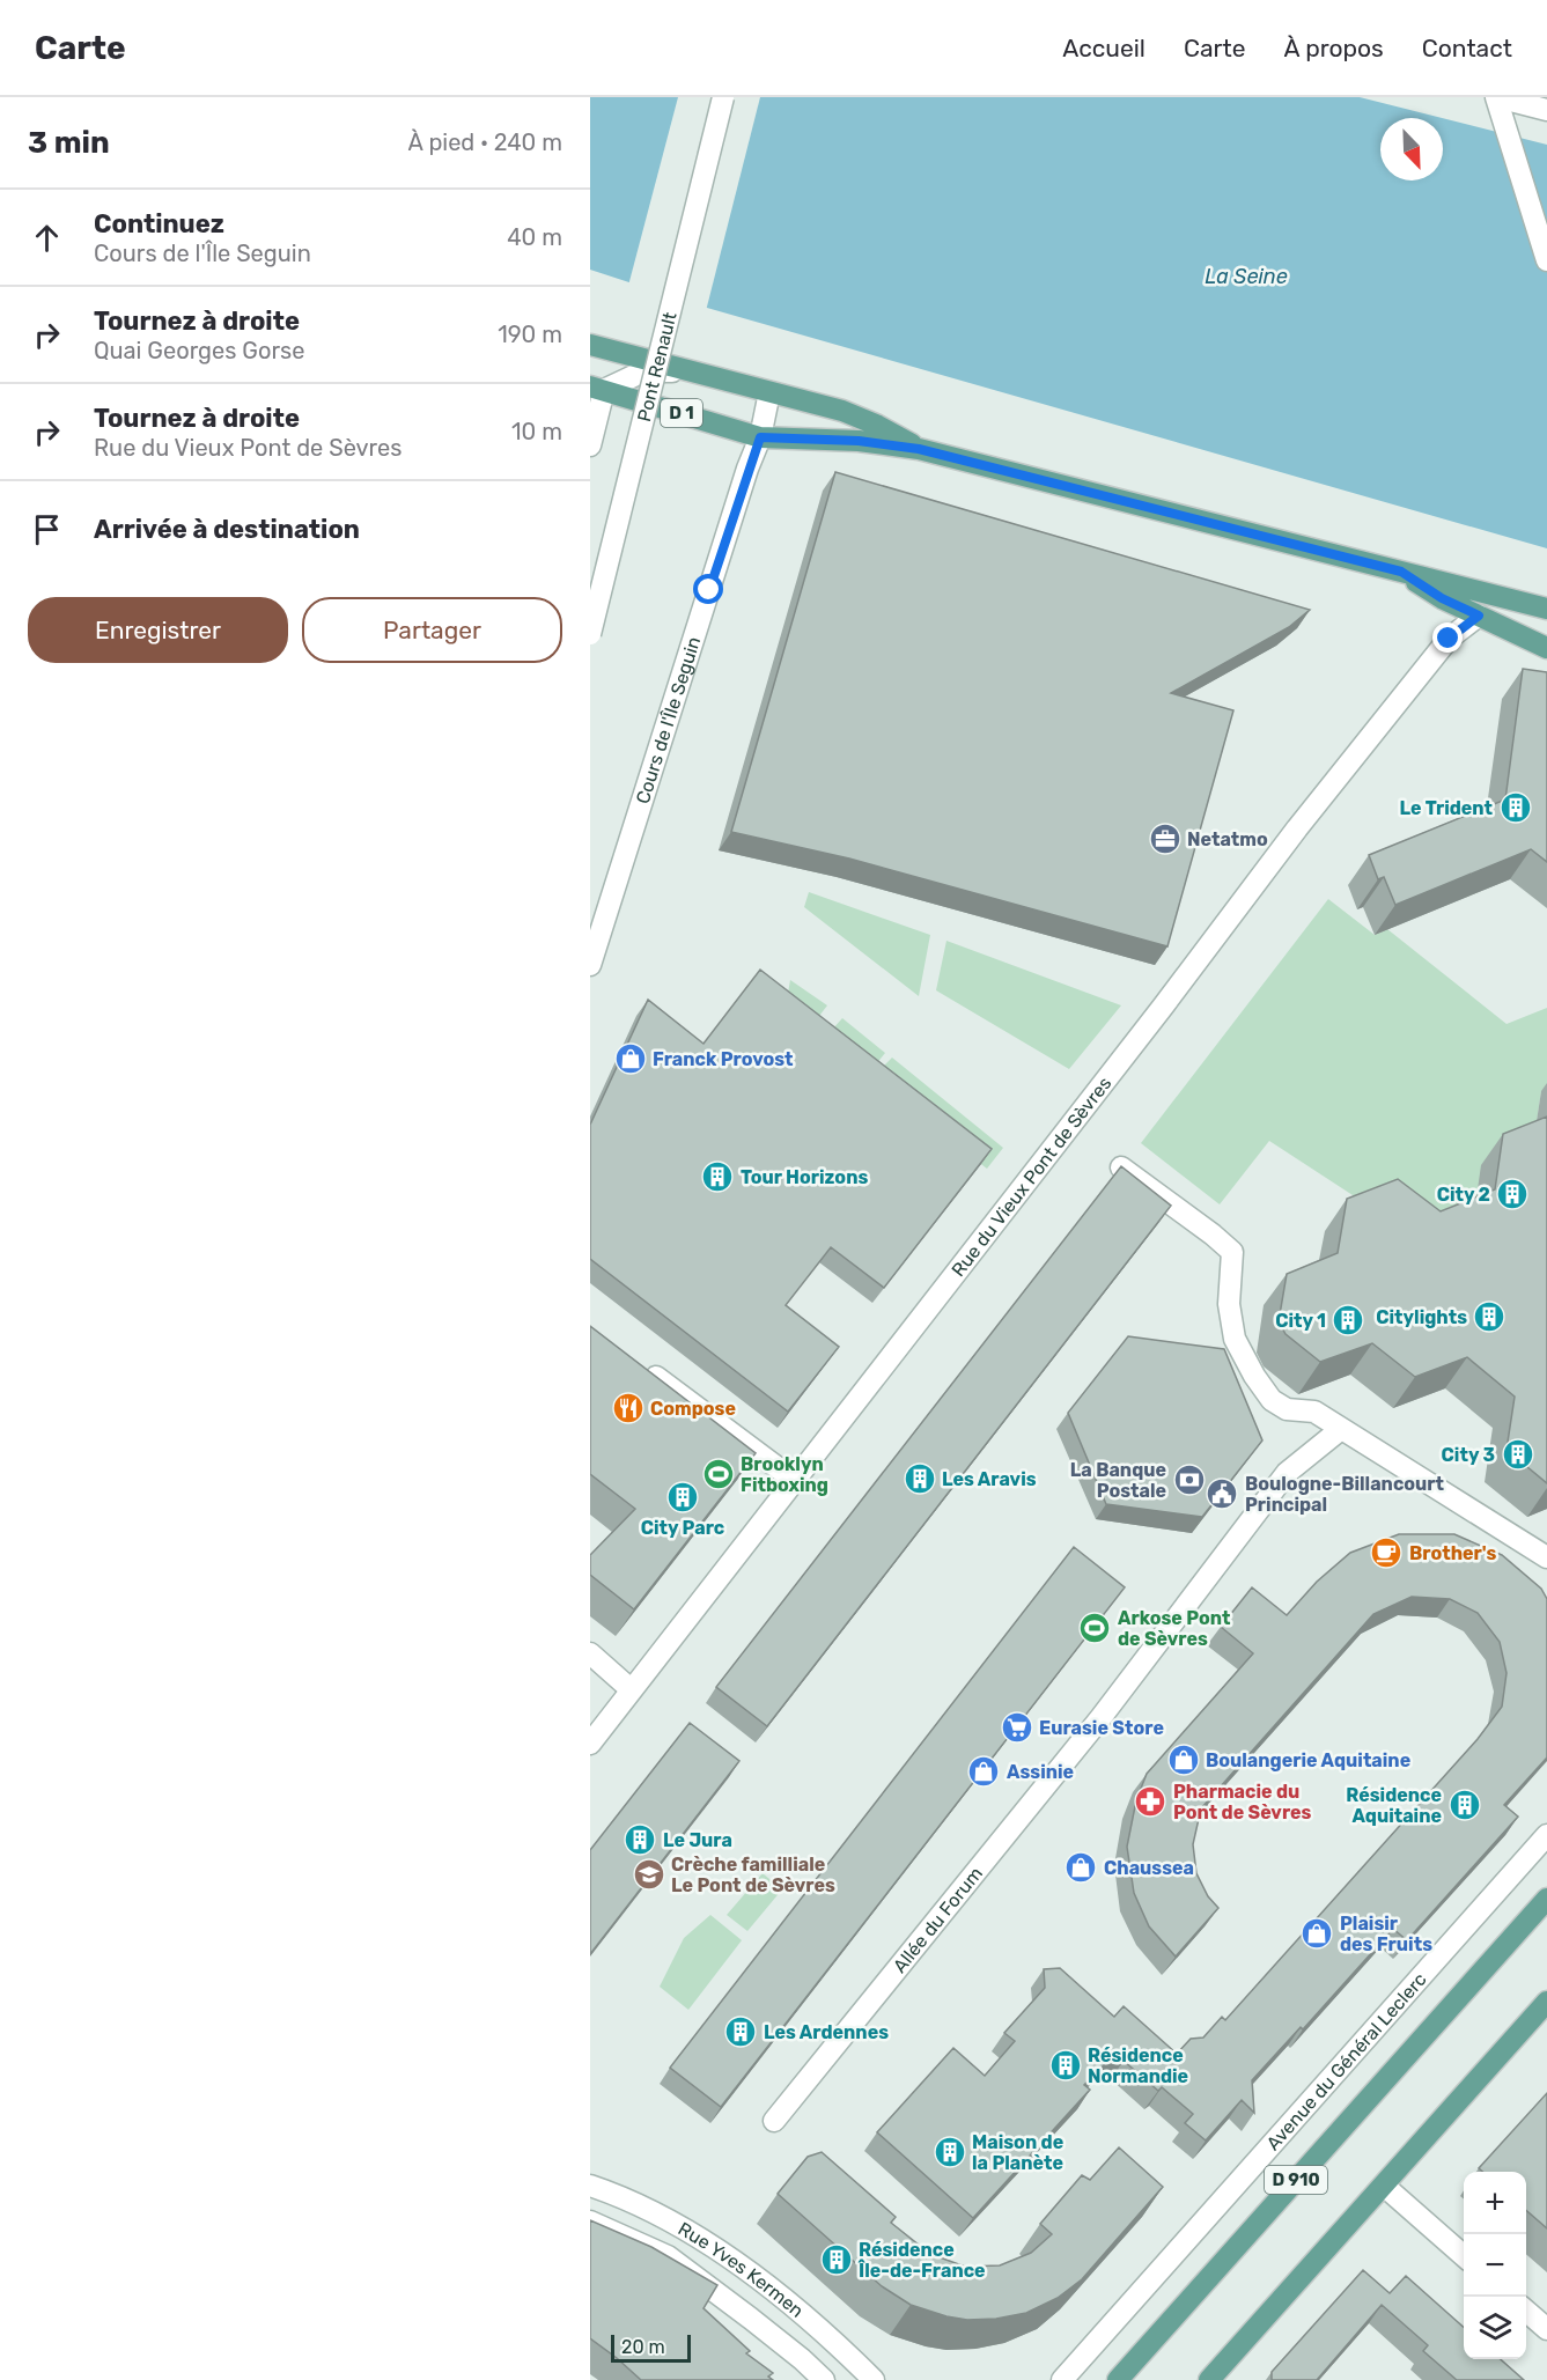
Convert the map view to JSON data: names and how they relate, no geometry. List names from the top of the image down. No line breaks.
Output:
{"streets":{"main road":["D 1","D 910"],"street":["Pont Renault","Cours de l'Île Seguin","Rue du Vieux Pont de Sèvres","Allée du Forum","Avenue du Général Leclerc","Rue Yves Kermen"]},"crossings":[["D 1","Cours de l'Île Seguin"],["D 1","Rue du Vieux Pont de Sèvres"]],"water":["La Seine"],"places":{"building":["Le Trident","Tour Horizons","City 2","Citylights","City 1","City 3","Les Aravis","City Parc","Résidence Aquitaine","Le Jura","Les Ardennes","Résidence Normandie","Maison de la Planète","Résidence Île-de-France"],"office":["Netatmo"],"shop":["Franck Provost","Boulangerie Aquitaine","Assinie","Chaussea","Plaisir des Fruits"],"restaurant":["Compose"],"sports":["Brooklyn Fitboxing","Arkose Pont de Sèvres"],"bank":["La Banque Postale"],"public building":["Boulogne-Billancourt Principal"],"cafe":["Brother's"],"supermarket":["Eurasie Store"],"pharmacy":["Pharmacie du Pont de Sèvres"],"school or university":["Crèche familliale Le Pont de Sèvres"]},"scale_bar":"20 m","north":"bottom right","page":{"header":"Carte","nav":["Accueil","Carte","À propos","Contact"],"heading":["3 min","À pied · 240 m"],"list":[["Continuez","Cours de l'Île Seguin","40 m"],["Tournez à droite","Quai Georges Gorse","190 m"],["Tournez à droite","Rue du Vieux Pont de Sèvres","10 m"],"Arrivée à destination"],"buttons":["Enregistrer","Partager"],"map_buttons":["+","−"],"scale":"20 m"}}
